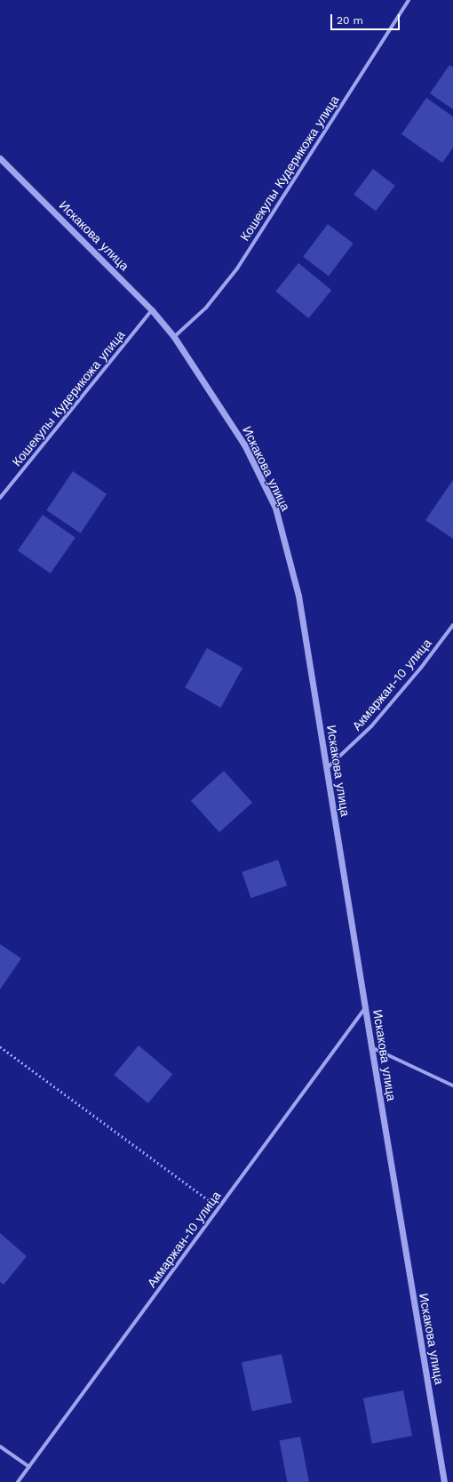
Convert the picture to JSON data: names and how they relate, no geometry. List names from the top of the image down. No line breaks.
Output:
{"streets":{"street":["Кошекулы Кудерикожа улица","Искакова улица","Акмаржан-10 улица"]},"crossings":[["Кошекулы Кудерикожа улица","Искакова улица"],["Искакова улица","Акмаржан-10 улица"]],"scale_bar":"20 m"}
